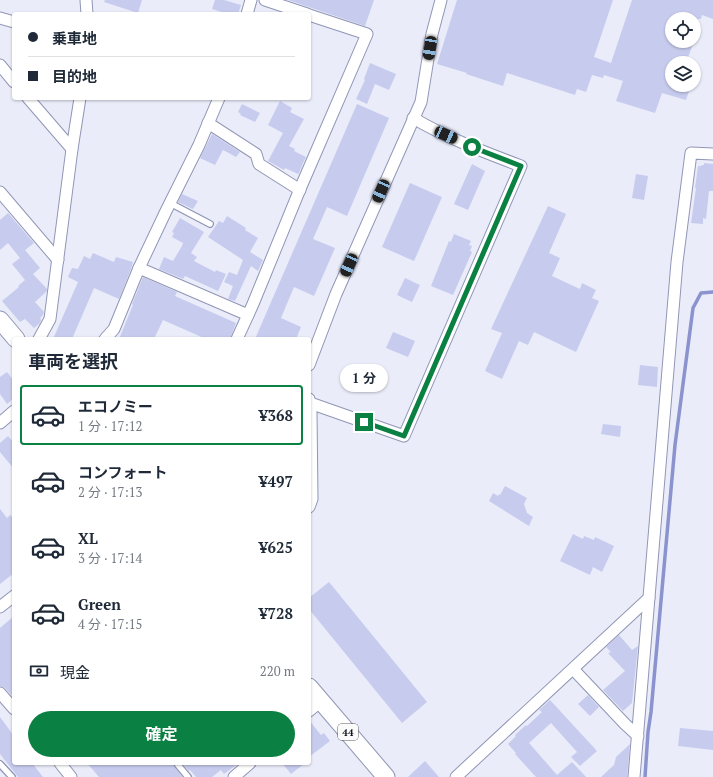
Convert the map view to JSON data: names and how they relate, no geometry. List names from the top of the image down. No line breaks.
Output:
{"streets":{"main road":["44"]},"page":{"banner":["乗車地","目的地"],"heading":"車両を選択","bubble":"1 分","list":[{"name":"エコノミー","note":"1 分 · 17:12","value":"¥368"},{"name":"コンフォート","note":"2 分 · 17:13","value":"¥497"},{"name":"XL","note":"3 分 · 17:14","value":"¥625"},{"name":"Green","note":"4 分 · 17:15","value":"¥728"}],"pay":["現金","220 m"],"buttons":"確定"}}
